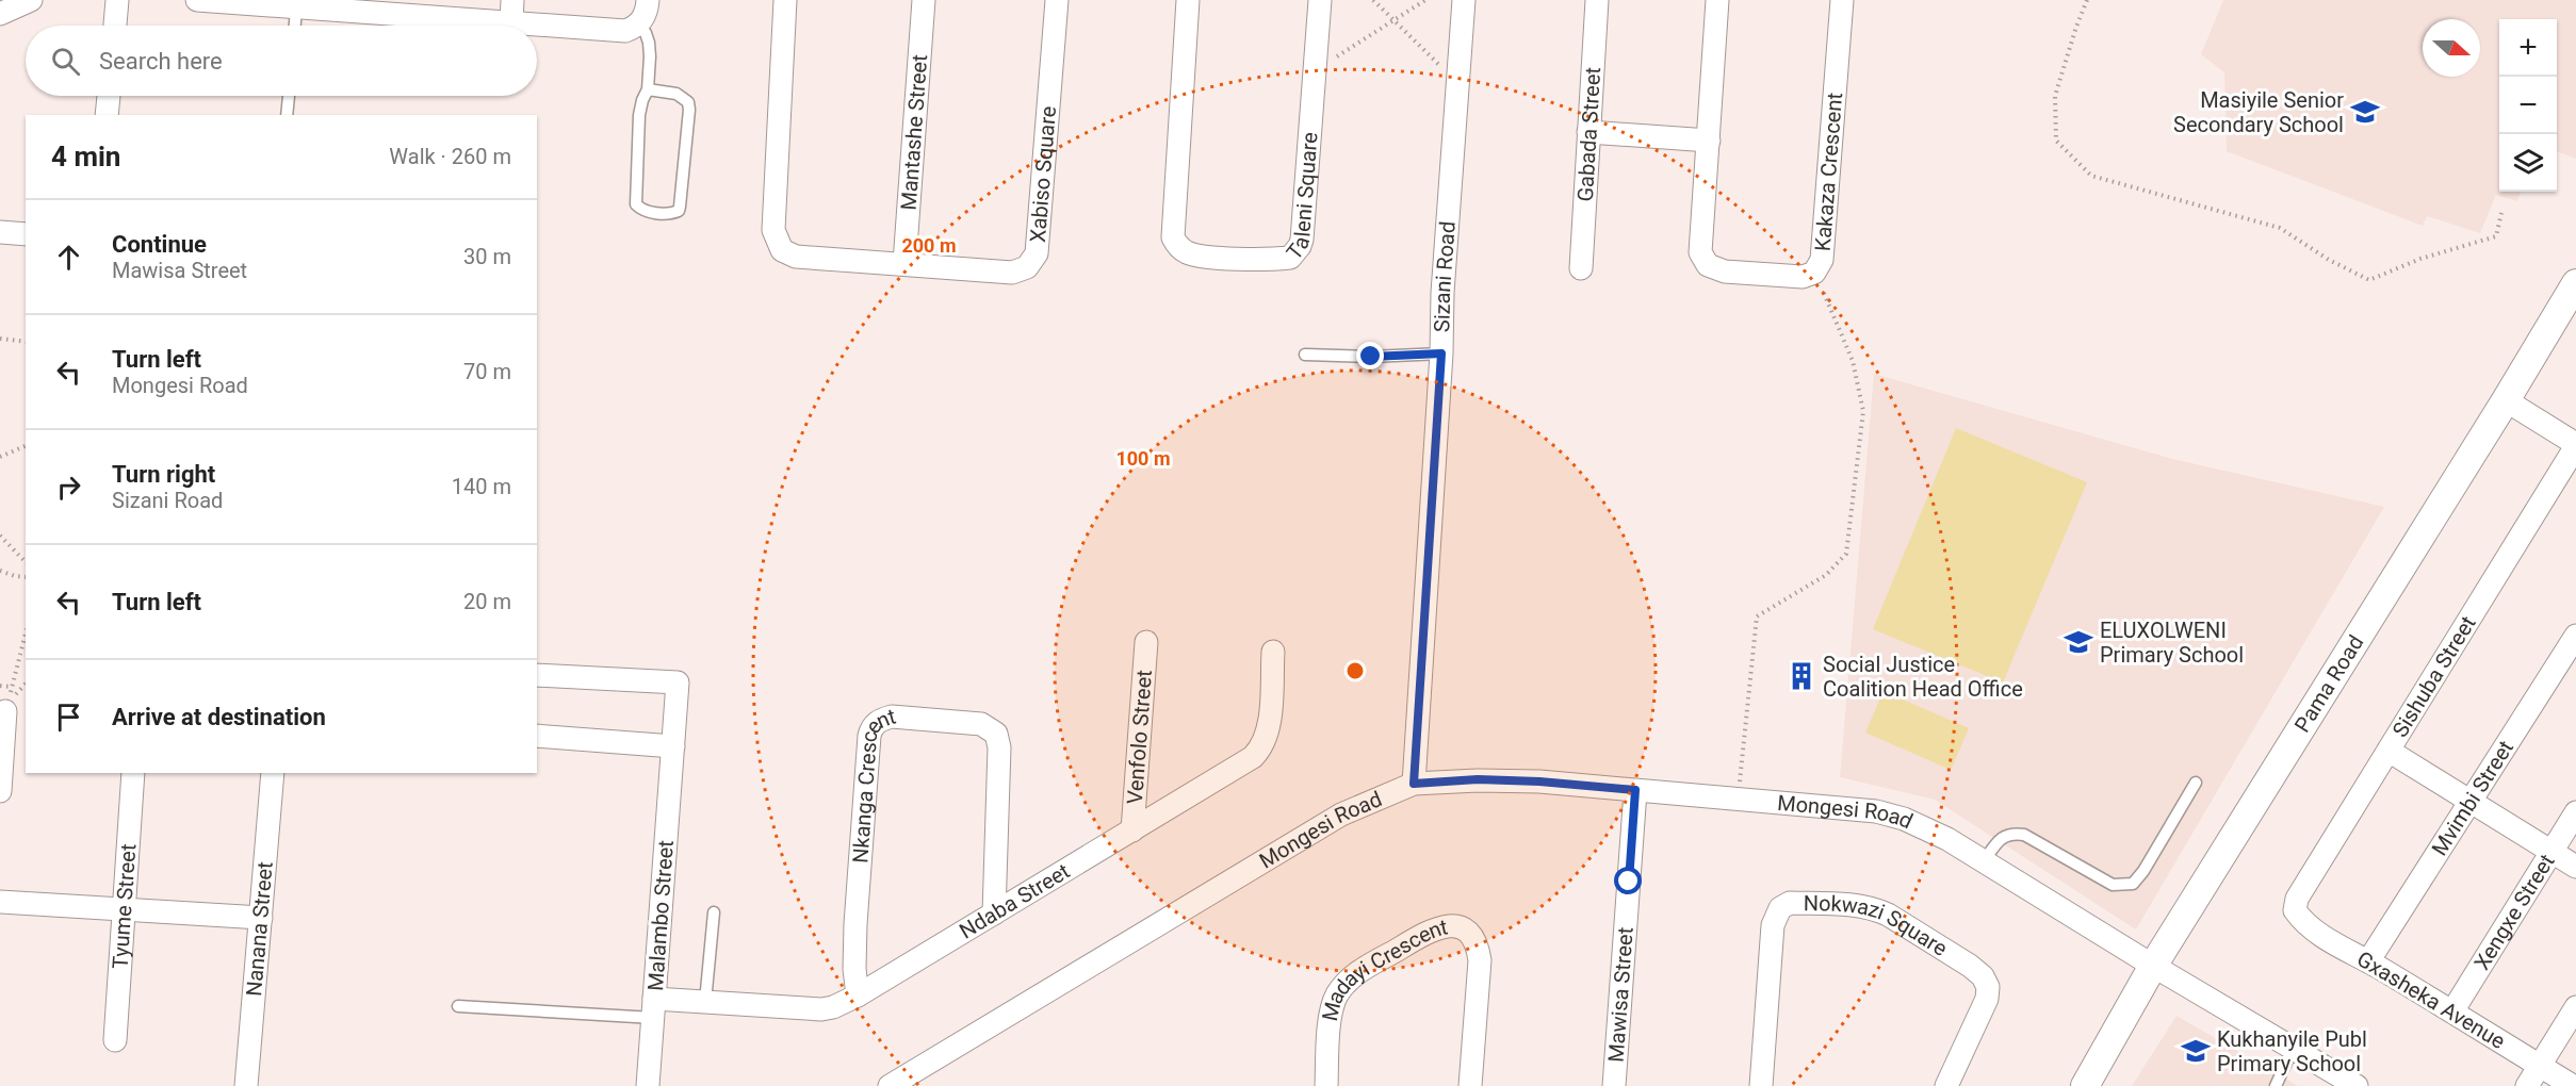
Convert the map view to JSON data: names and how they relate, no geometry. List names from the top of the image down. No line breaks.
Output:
{"streets":{"street":["Mantashe Street","Gabada Street","Kakaza Crescent","Xabiso Square","Taleni Square","Sizani Road","Sishuba Street","Pama Road","Venfolo Street","Nkanga Crescent","Mvimbi Street","Mongesi Road","Ndaba Street","Tyume Street","Xengxe Street","Malambo Street","Nanana Street","Nokwazi Square","Madayi Crescent","Mawisa Street","Gxasheka Avenue"]},"crossings":[["Mantashe Street","Xabiso Square"],["Sizani Road","Mongesi Road"],["Sishuba Street","Gxasheka Avenue"],["Pama Road","Mongesi Road"],["Venfolo Street","Ndaba Street"],["Nkanga Crescent","Ndaba Street"],["Mvimbi Street","Gxasheka Avenue"],["Mongesi Road","Mawisa Street"],["Ndaba Street","Malambo Street"],["Xengxe Street","Gxasheka Avenue"]],"places":{"school or university":["Masiyile Senior Secondary School","ELUXOLWENI Primary School","Kukhanyile Publ Primary School"],"building":["Social Justice Coalition Head Office"]},"north":"right","page":{"map_buttons":["+","−"],"search":"Search here","heading":["4 min","Walk · 260 m"],"list":[["Continue","Mawisa Street","30 m"],["Turn left","Mongesi Road","70 m"],["Turn right","Sizani Road","140 m"],["Turn left","20 m"],"Arrive at destination"]},"rings":["200 m","100 m"]}
